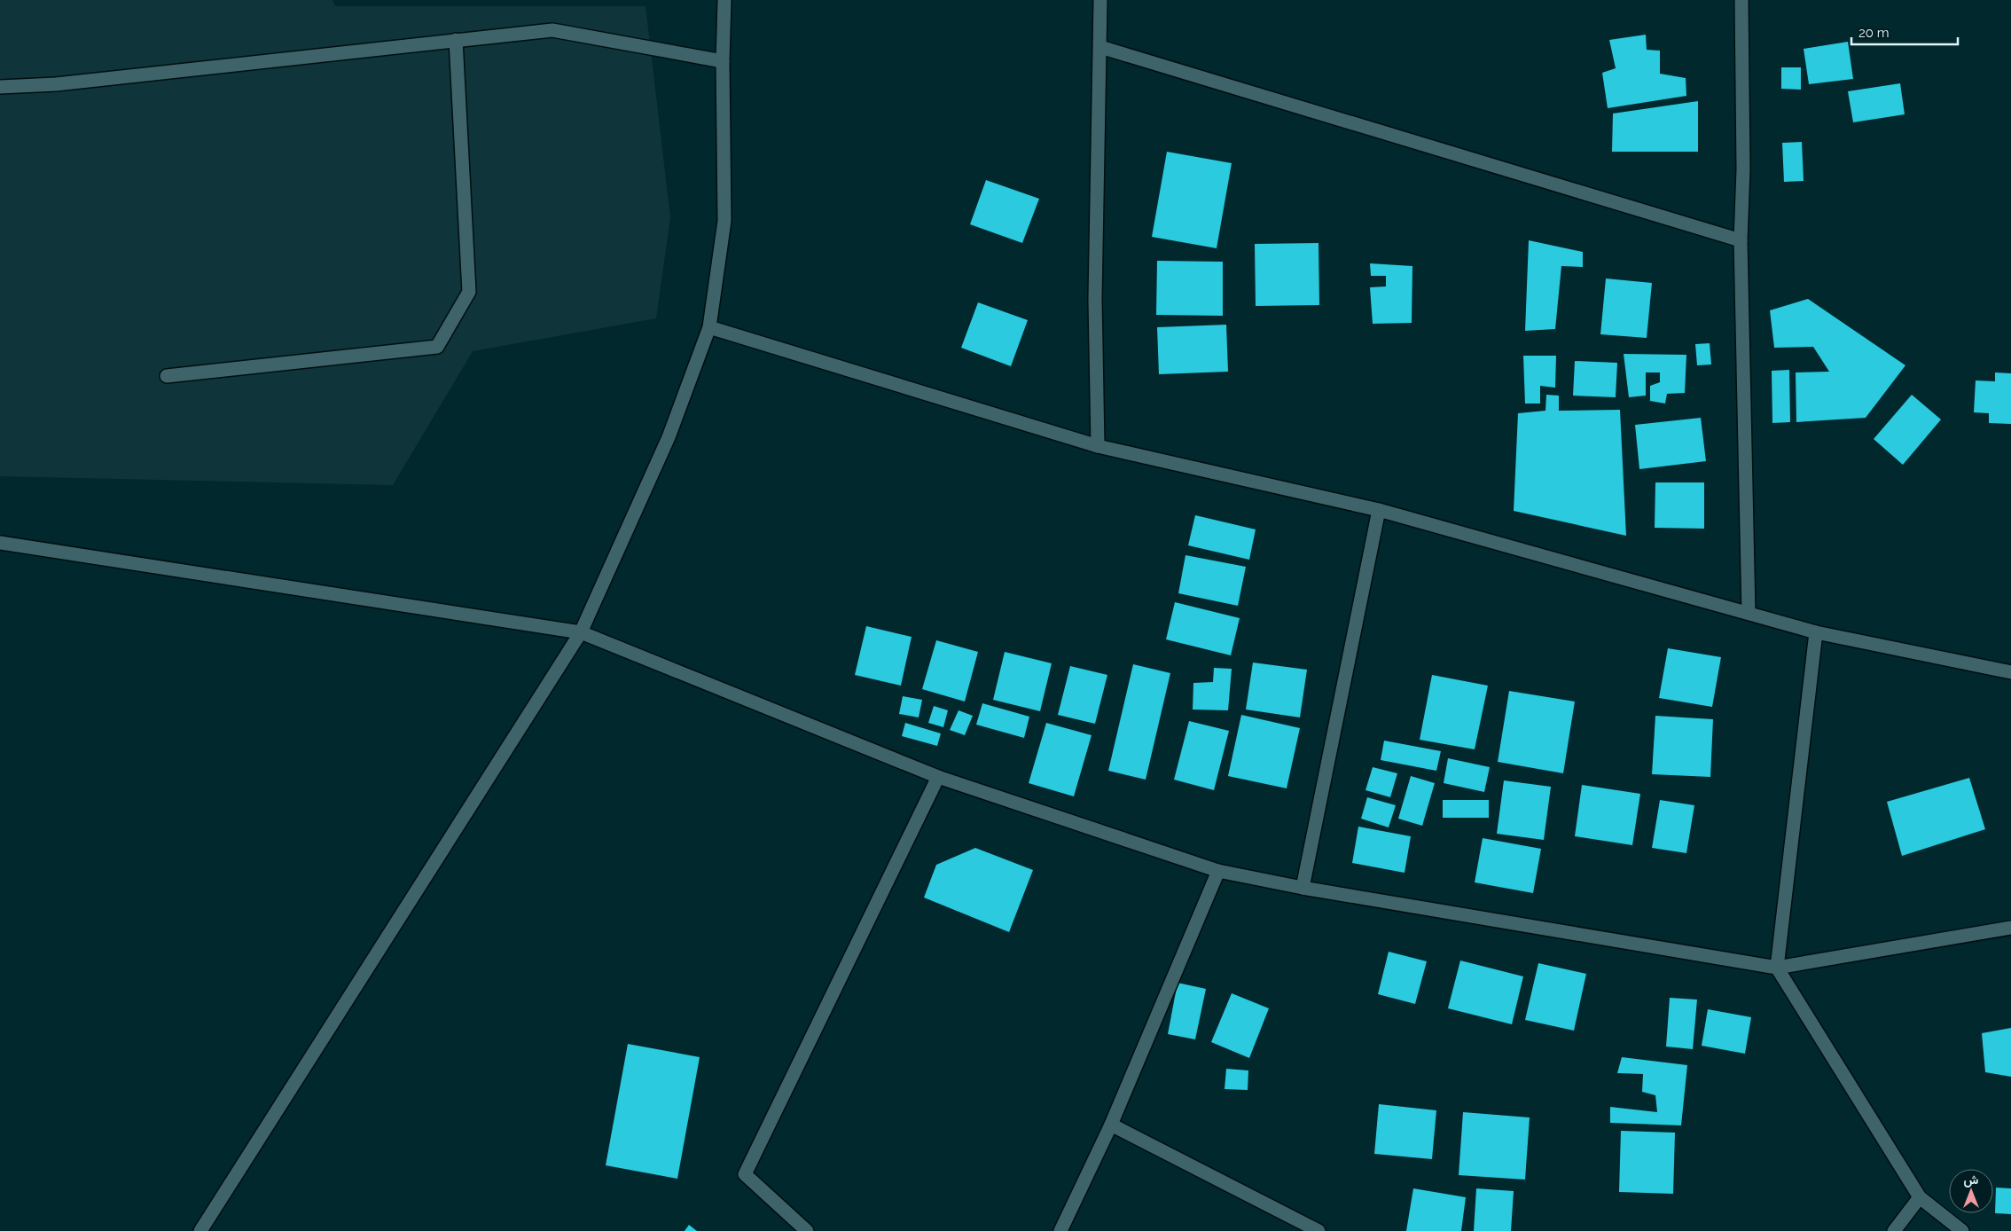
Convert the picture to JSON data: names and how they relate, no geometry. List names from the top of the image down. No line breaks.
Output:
{"scale_bar":"20 m","north":"top"}
